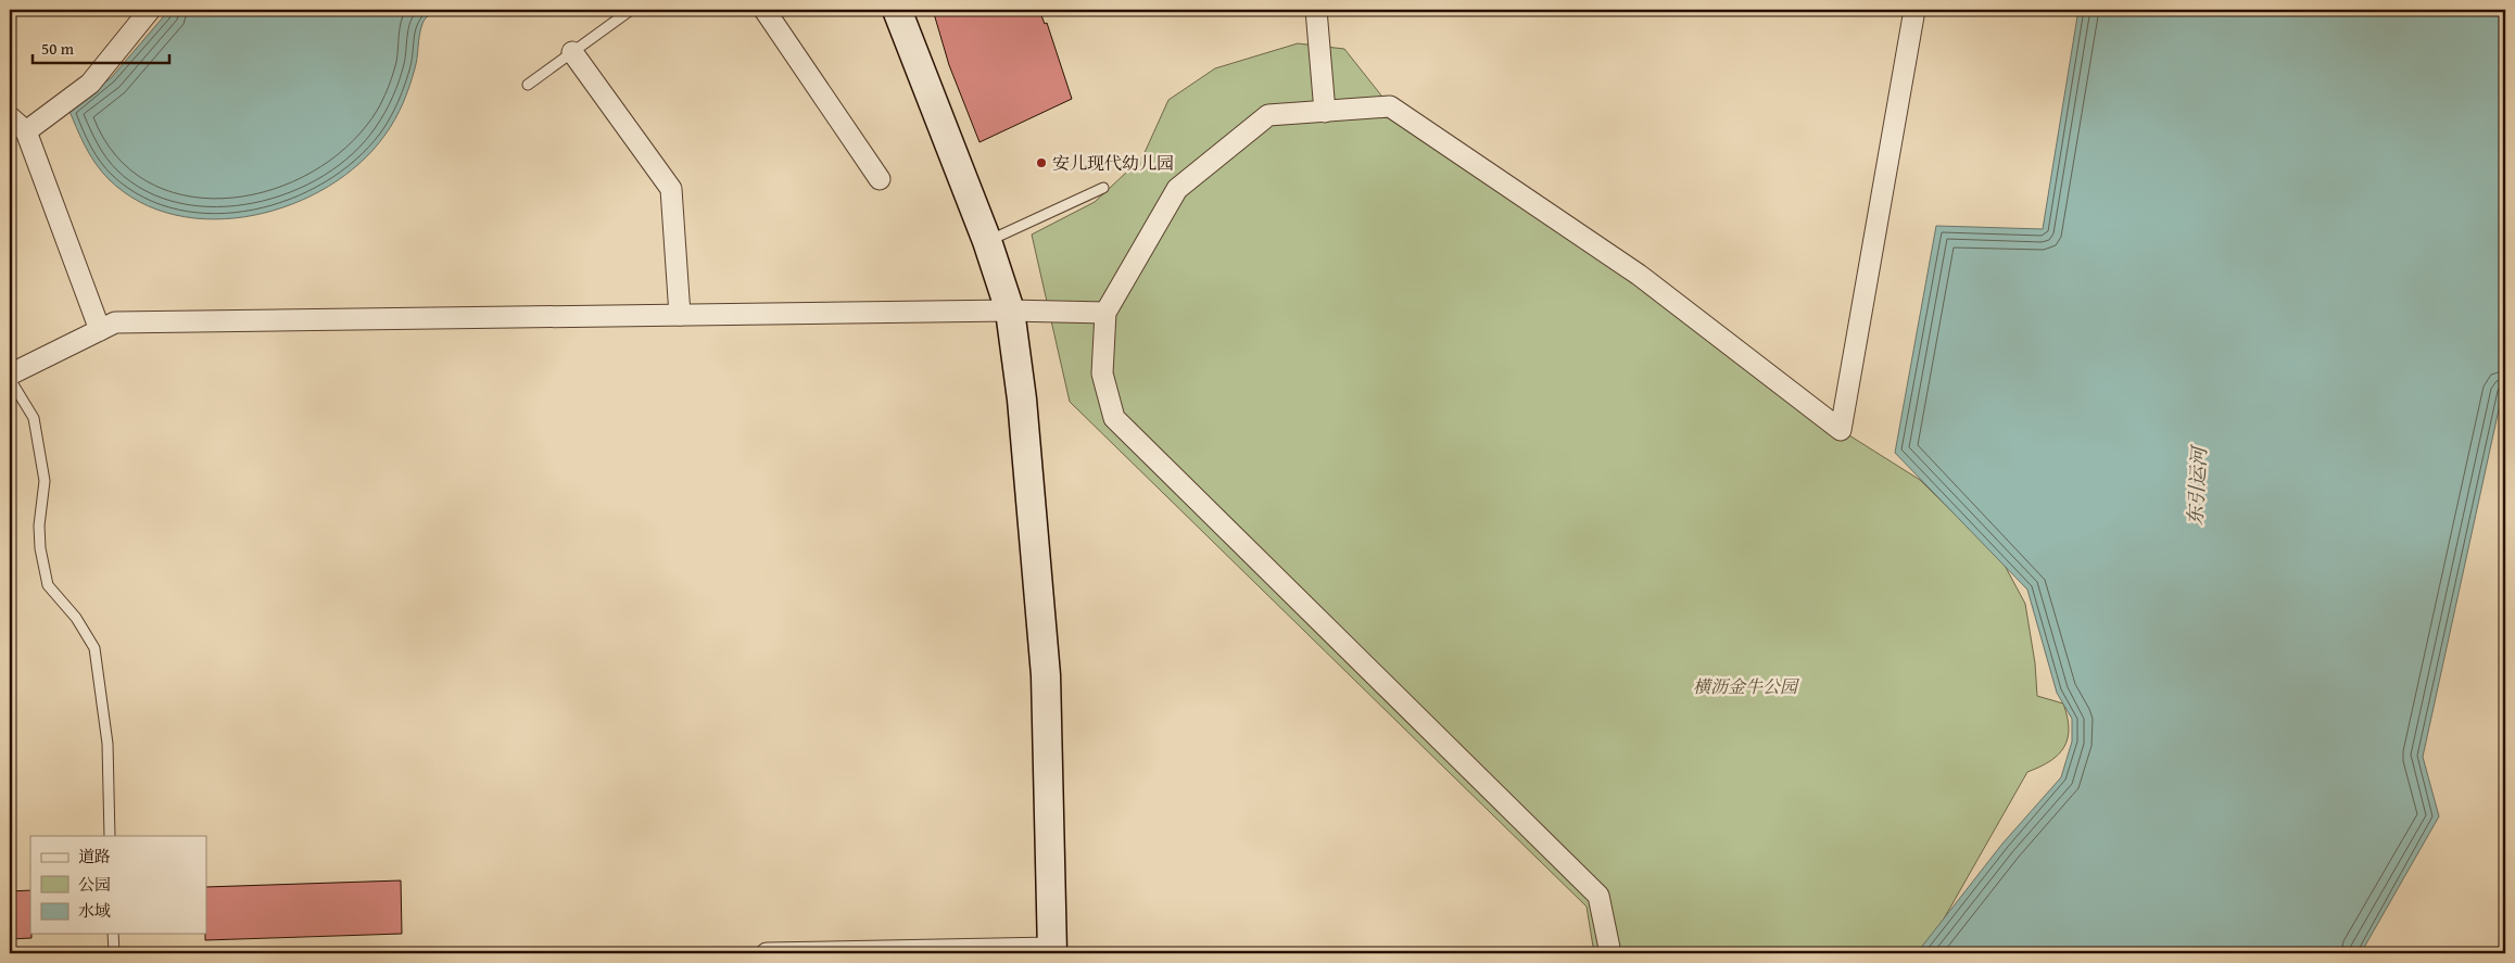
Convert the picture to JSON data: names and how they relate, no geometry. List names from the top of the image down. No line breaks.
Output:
{"water":["东引运河"],"parks":["横沥金牛公园"],"places":["安儿现代幼儿园"],"legend":["道路","公园","水域"],"scale_bar":"50 m"}
